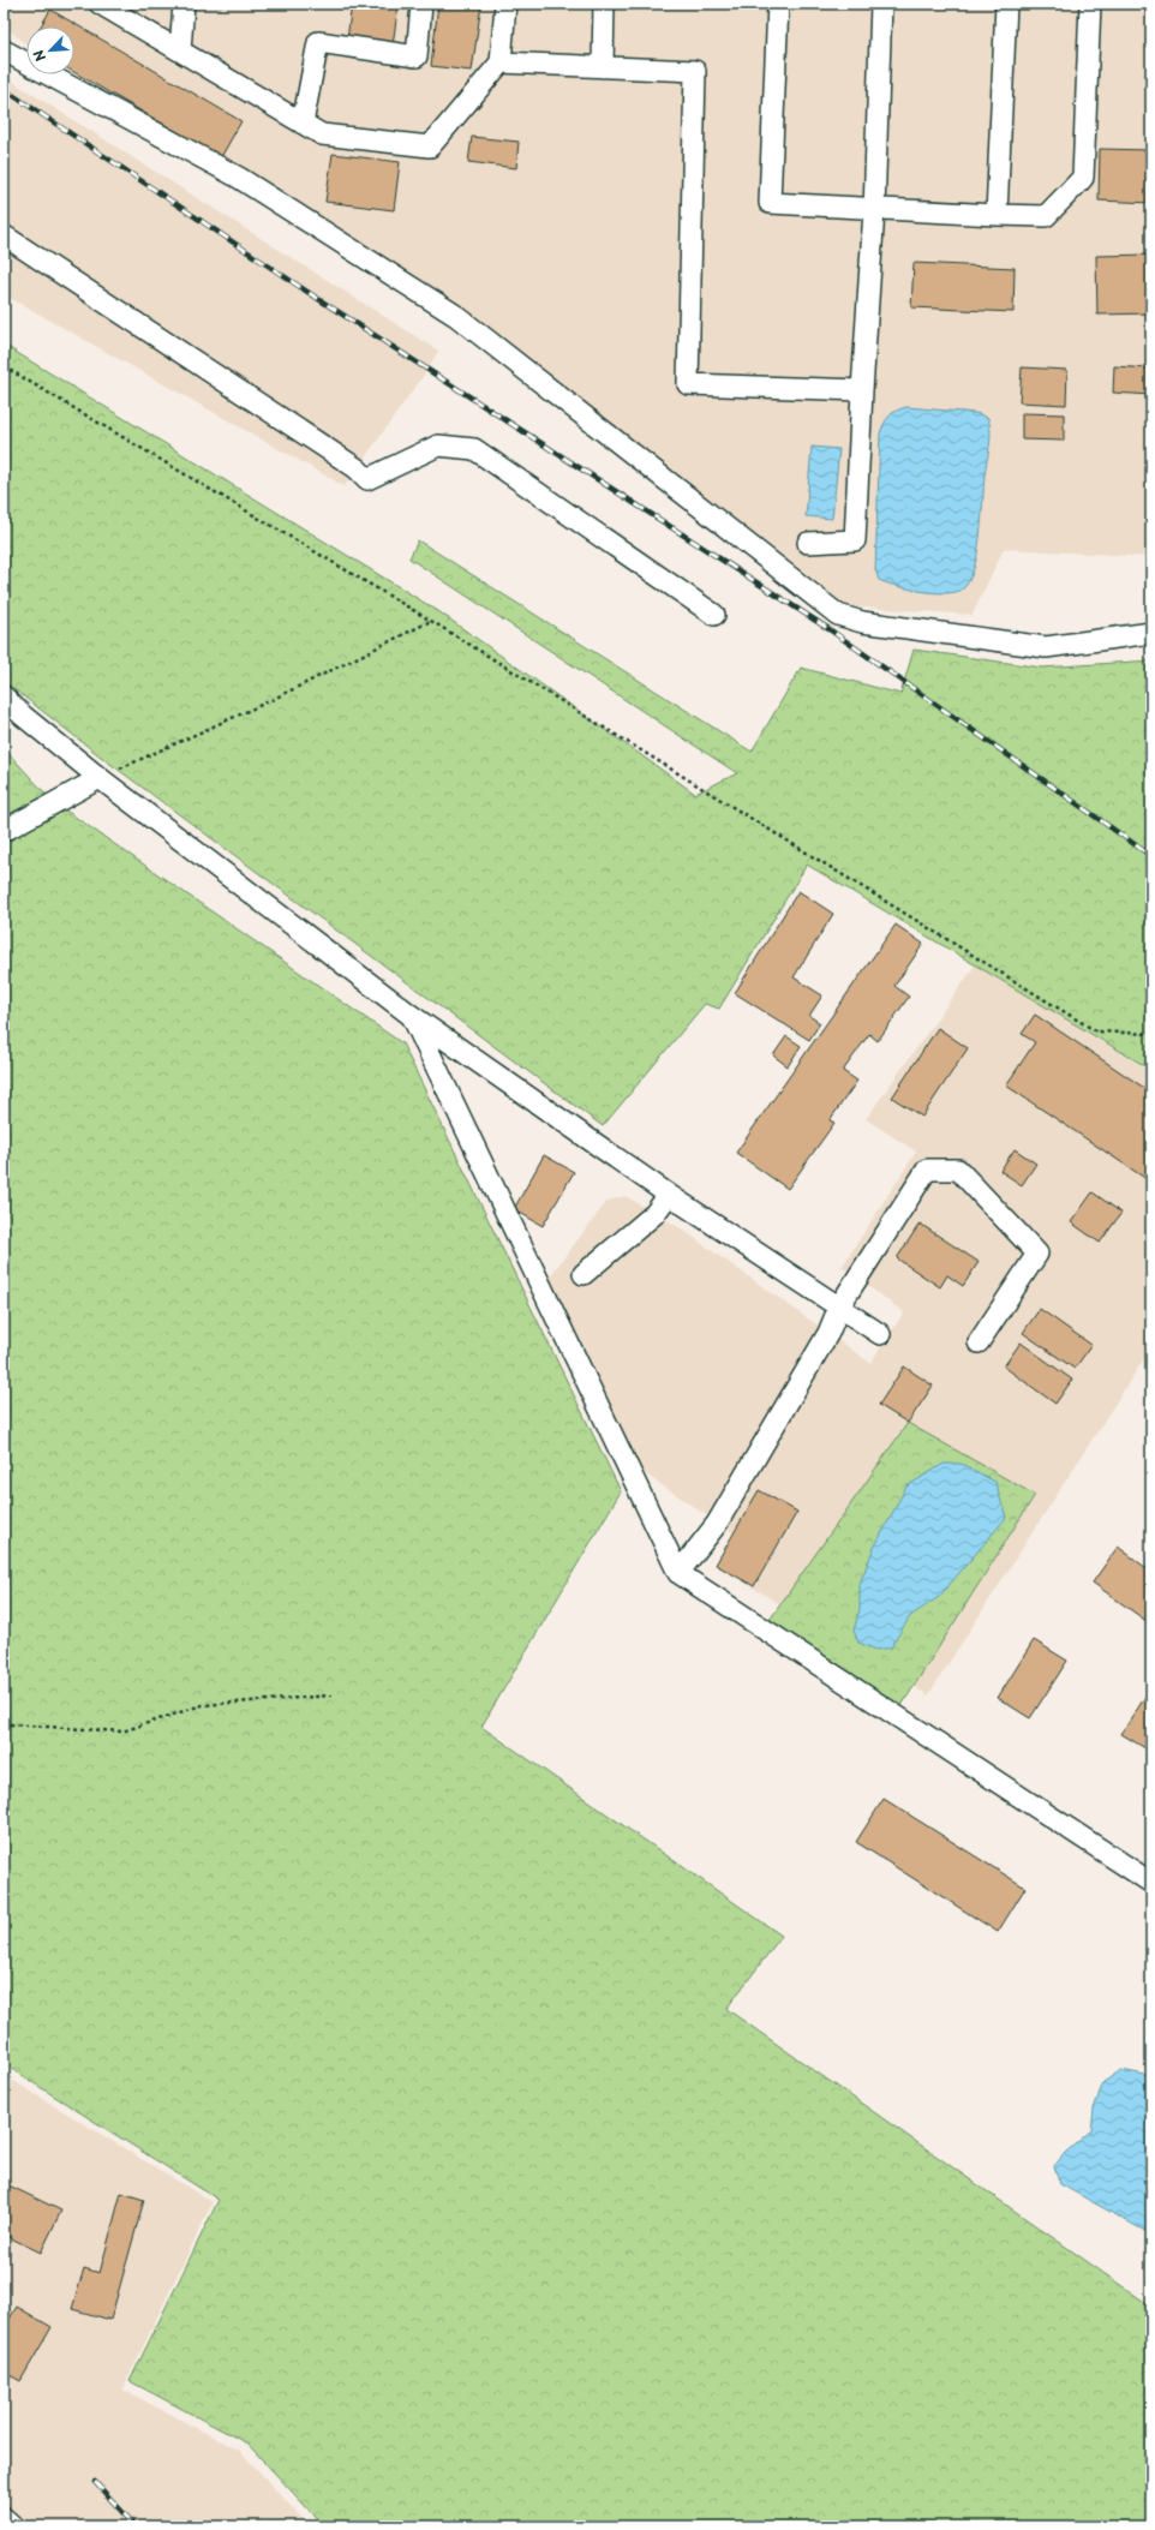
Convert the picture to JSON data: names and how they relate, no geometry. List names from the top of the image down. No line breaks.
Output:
{"north":"bottom left"}
